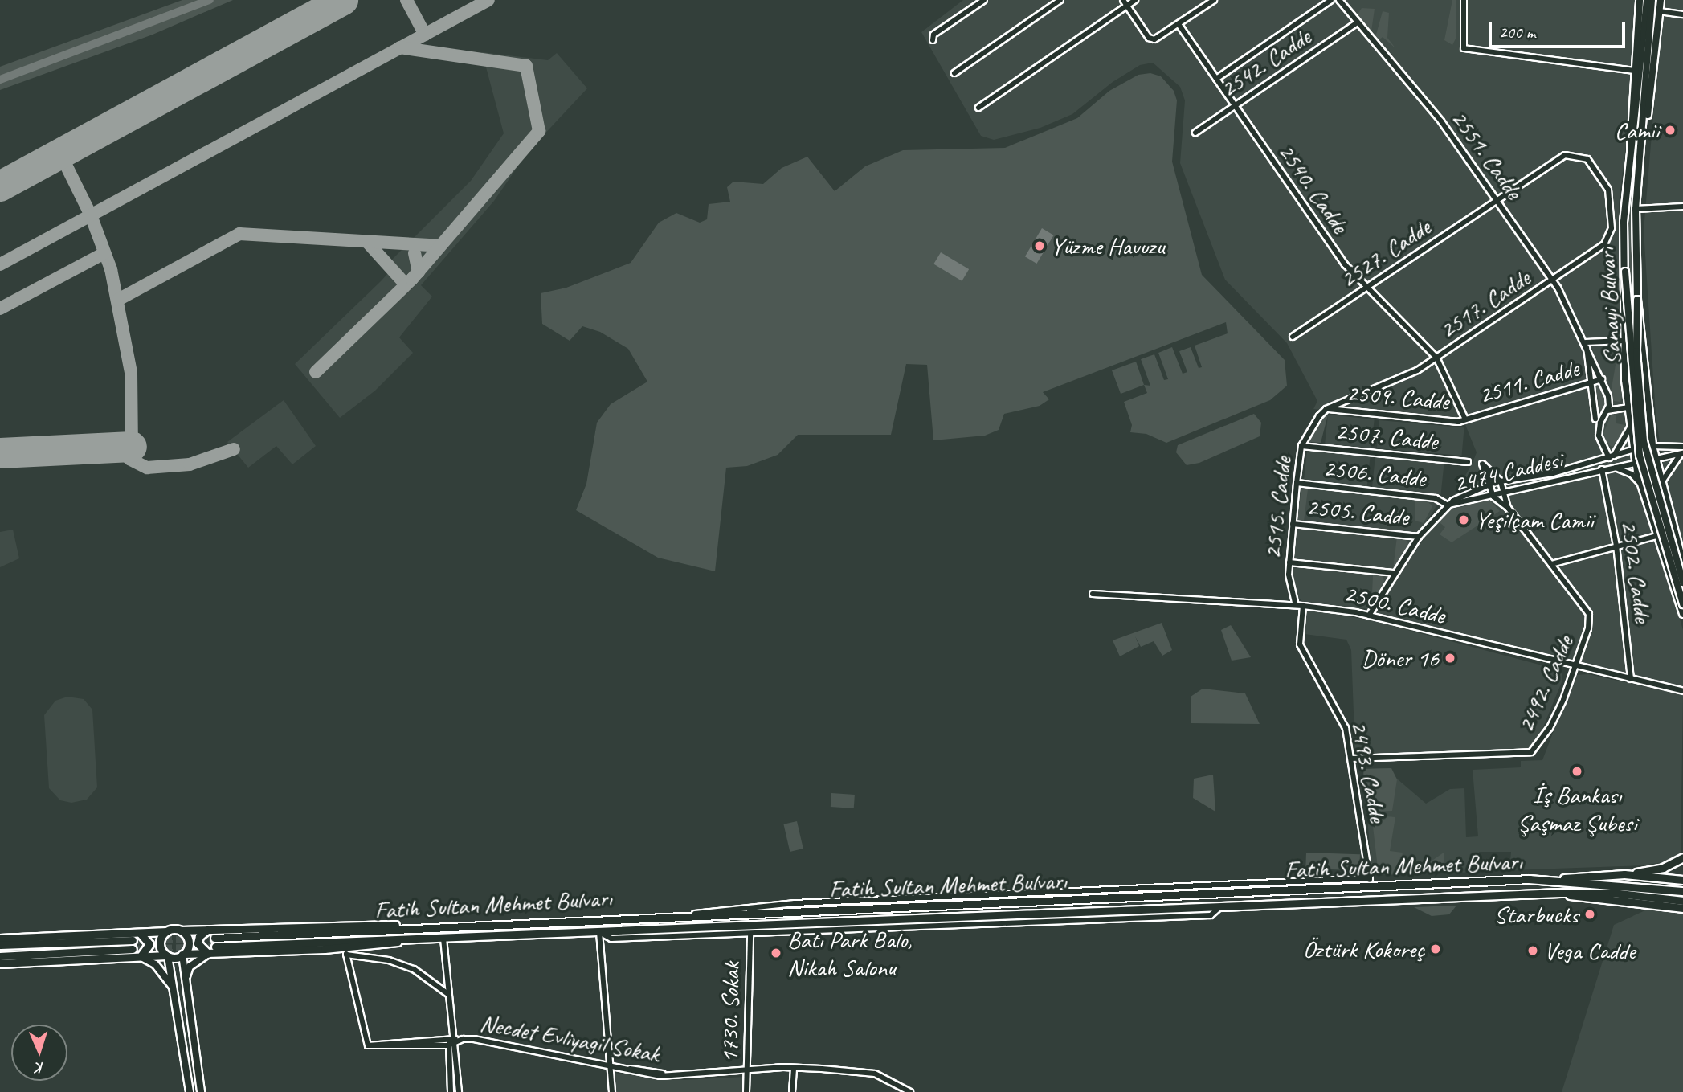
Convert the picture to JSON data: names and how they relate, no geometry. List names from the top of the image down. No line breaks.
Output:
{"streets":{"highway":["Fatih Sultan Mehmet Bulvarı"],"main road":["Sanayi Bulvarı"],"street":["2542. Cadde","2551. Cadde","2540. Cadde","2527. Cadde","2517. Cadde","2511. Cadde","2509. Cadde","2507. Cadde","2474 Caddesi","2506. Cadde","2515. Cadde","2505. Cadde","2502. Cadde","2500. Cadde","2492. Cadde","2493. Cadde","1730. Sokak","Necdet Evliyagil Sokak"]},"crossings":[["2542. Cadde","2551. Cadde"],["2542. Cadde","2540. Cadde"],["2551. Cadde","2527. Cadde"],["2551. Cadde","2517. Cadde"],["2551. Cadde","2511. Cadde"],["2540. Cadde","2527. Cadde"],["2540. Cadde","2517. Cadde"],["2527. Cadde","2517. Cadde"],["2511. Cadde","2509. Cadde"],["2509. Cadde","2515. Cadde"],["2507. Cadde","2515. Cadde"],["2474 Caddesi","2506. Cadde"],["2474 Caddesi","2502. Cadde"],["2506. Cadde","2515. Cadde"],["2515. Cadde","2505. Cadde"],["2515. Cadde","2500. Cadde"],["2502. Cadde","2500. Cadde"],["2500. Cadde","2492. Cadde"],["2500. Cadde","2493. Cadde"],["2492. Cadde","2493. Cadde"],["2493. Cadde","Fatih Sultan Mehmet Bulvarı"],["1730. Sokak","Necdet Evliyagil Sokak"]],"places":["Camii","Yüzme Havuzu","Yeşilçam Camii","Döner 16","İş Bankası Şaşmaz Şubesi","Starbucks","Öztürk Kokoreç","Vega Cadde","Batı Park Balo, Nikah Salonu"],"scale_bar":"200 m","north":"bottom"}
